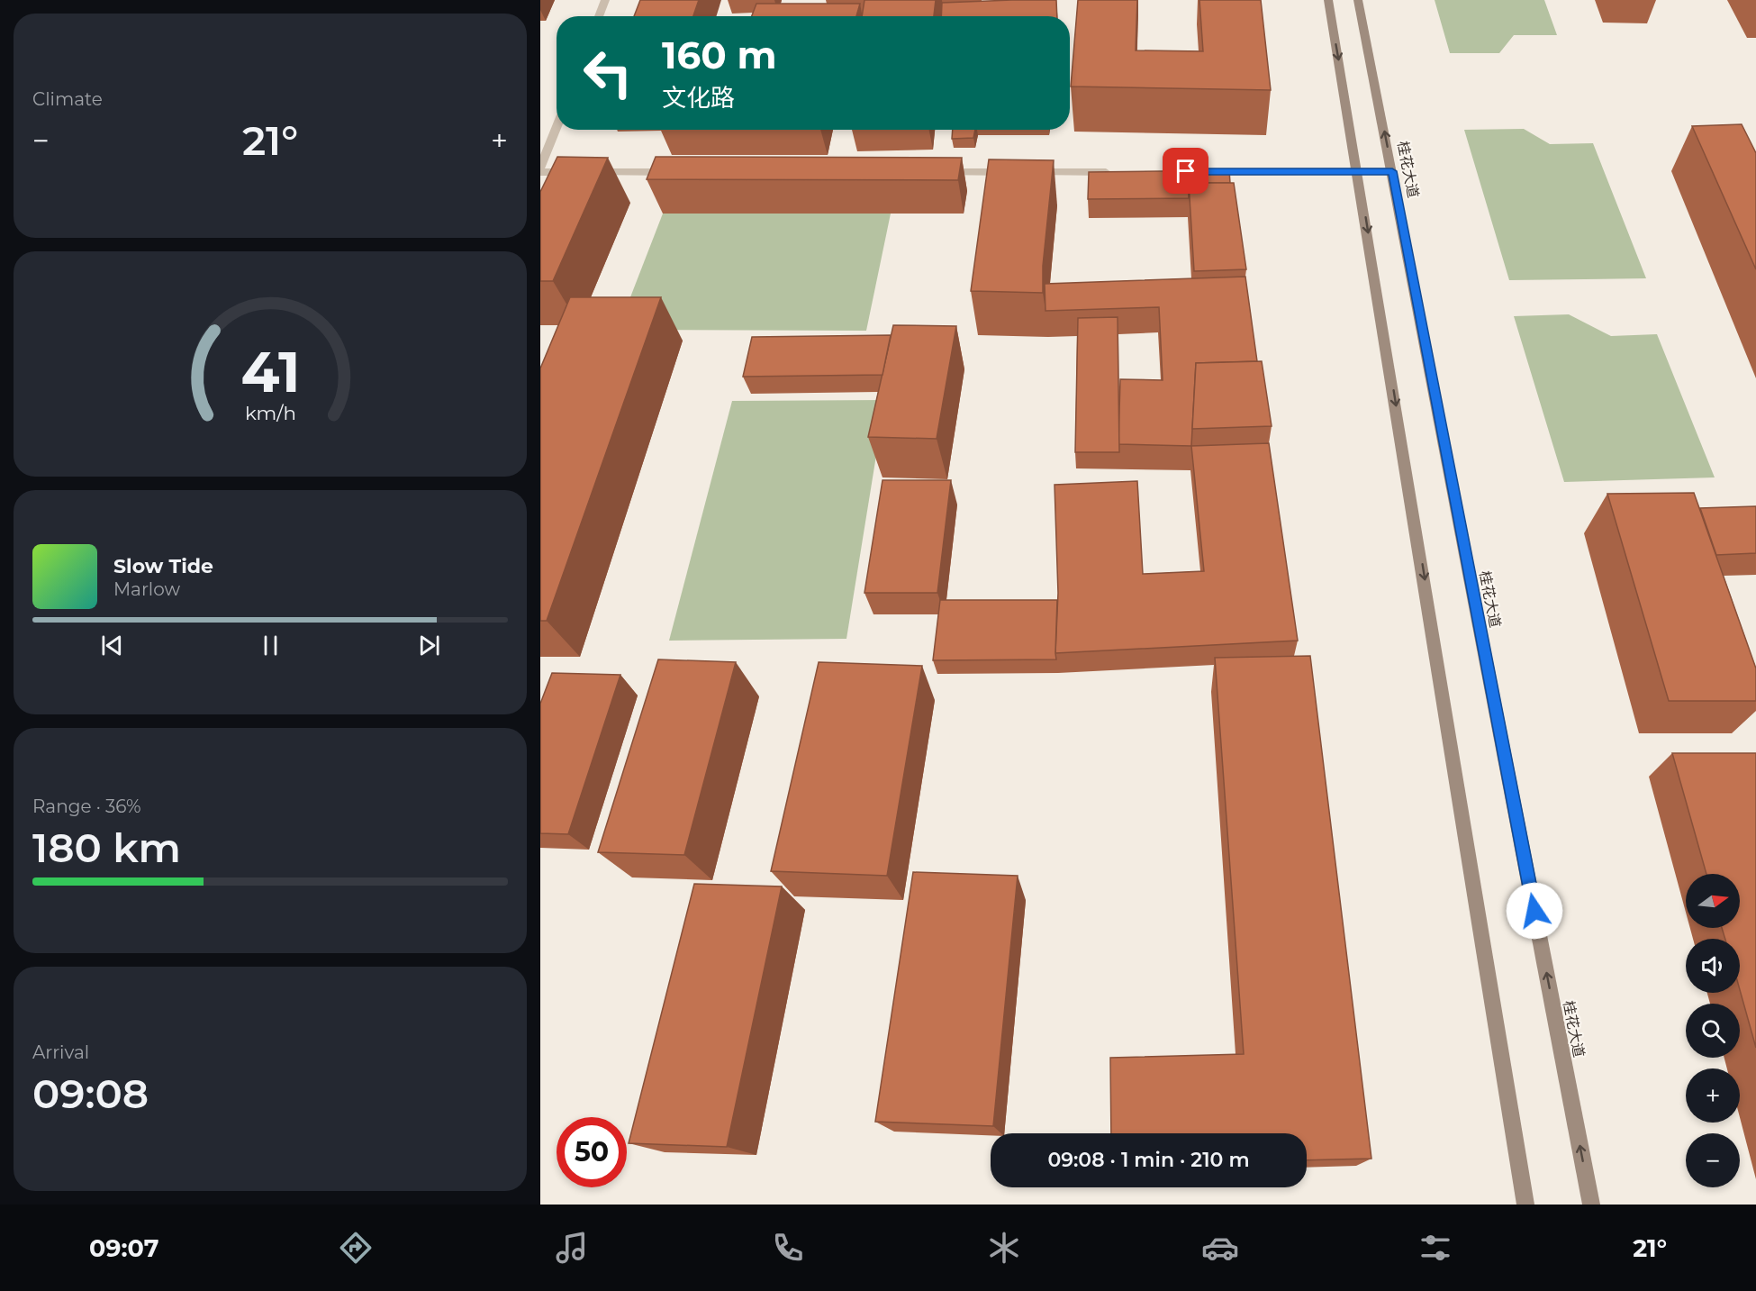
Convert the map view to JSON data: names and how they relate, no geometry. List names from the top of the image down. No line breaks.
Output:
{"streets":{"main road":["桂花大道"]},"north":"right","page":{"tile":["Climate",["Range · 36%","180 km"],["Arrival","09:08"]],"turn":["160 m","文化路"],"heat":["−","21°","+"],"song":["Slow Tide","Marlow"],"map_buttons":["+","−"],"limit":"50","trip":"09:08 · 1 min · 210 m","tabs":["09:07","21°"],"gauge":["41","km/h"]}}
